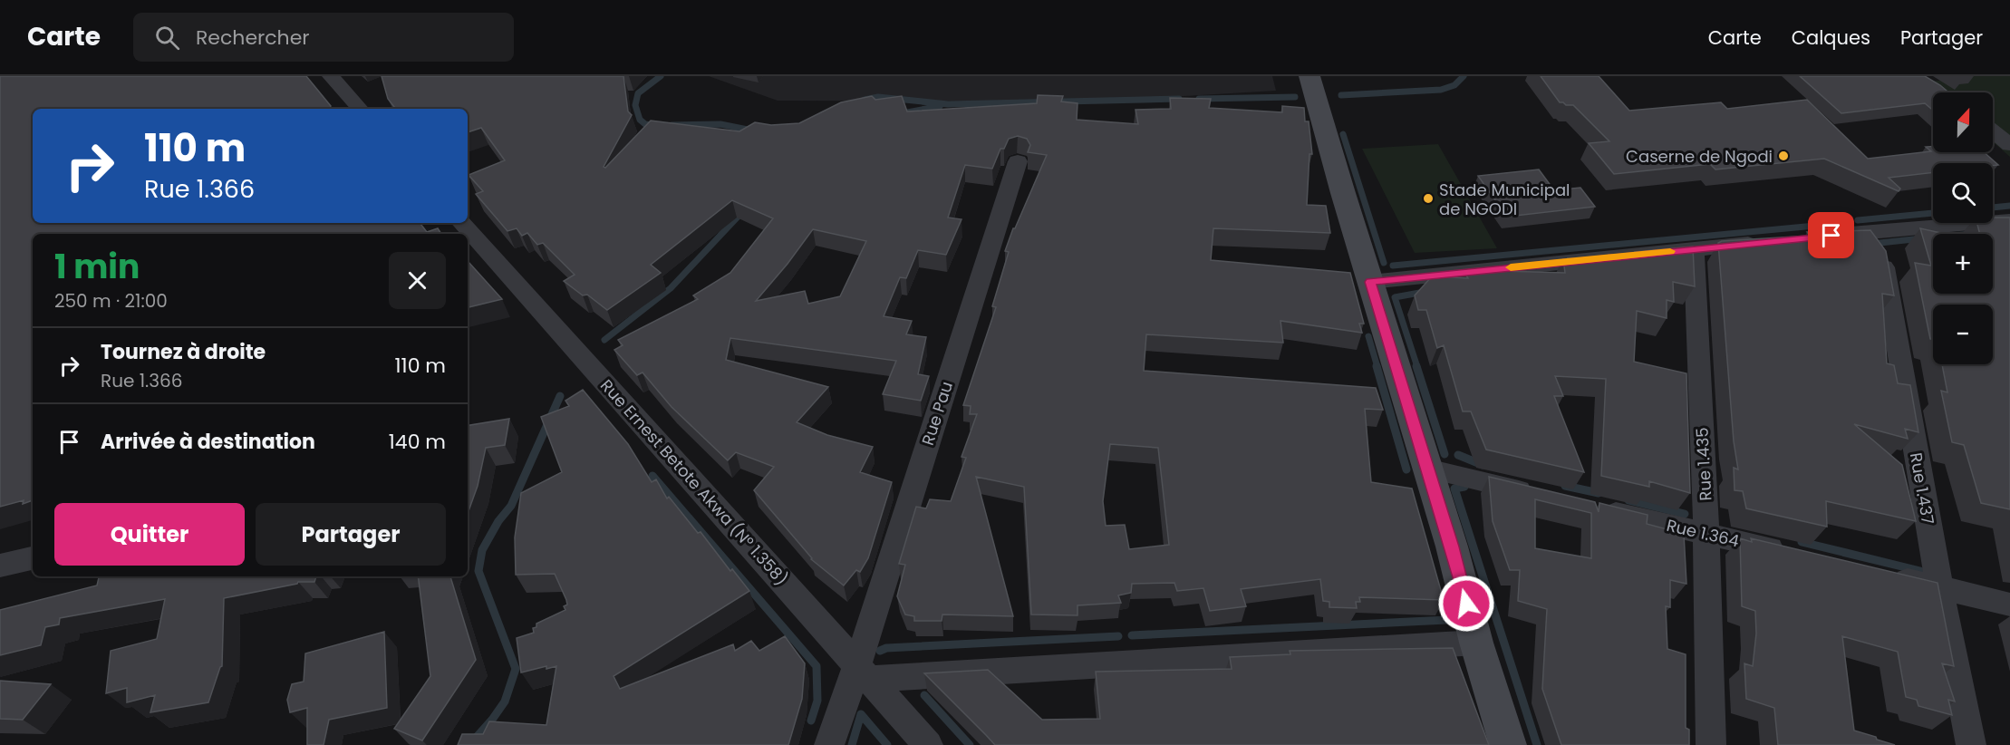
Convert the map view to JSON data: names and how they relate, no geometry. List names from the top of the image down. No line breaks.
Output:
{"streets":{"street":["Rue Pau","Rue 1.435","Rue Ernest Betote Akwa (N° 1.358)","Rue 1.437","Rue 1.364"]},"crossings":[["Rue Pau","Rue Ernest Betote Akwa (N° 1.358)"],["Rue 1.435","Rue 1.364"]],"places":["Caserne de Ngodi","Stade Municipal de NGODI"],"north":"top","page":{"header":"Carte","search":"Rechercher","nav":["Carte","Calques","Partager"],"map_buttons":["+","−"],"turn":["110 m","Rue 1.366"],"heading":["1 min","250 m · 21:00"],"list":[{"name":"Tournez à droite","note":"Rue 1.366","value":"110 m"},{"name":"Arrivée à destination","value":"140 m"}],"buttons":["Quitter","Partager"]}}
